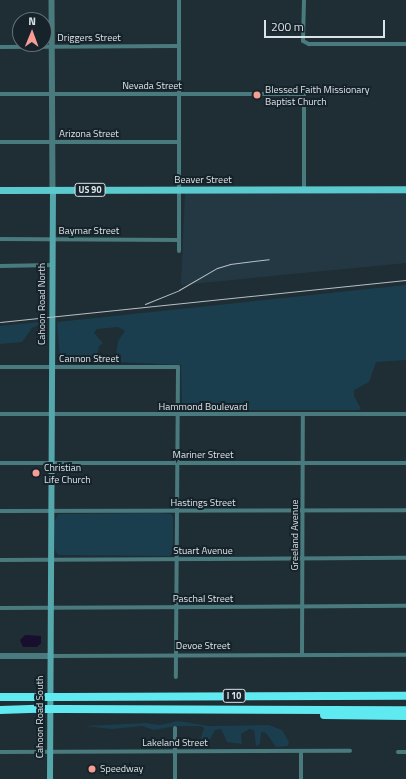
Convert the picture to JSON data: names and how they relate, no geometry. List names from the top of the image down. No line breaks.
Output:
{"streets":{"highway":["I 10"],"main road":["Beaver Street","US 90","Cahoon Road North","Cahoon Road South"],"street":["Driggers Street","Nevada Street","Arizona Street","Baymar Street","Cannon Street","Hammond Boulevard","Mariner Street","Hastings Street","Greeland Avenue","Stuart Avenue","Paschal Street","Devoe Street","Lakeland Street"]},"crossings":[["Nevada Street","Beaver Street"],["Nevada Street","Cahoon Road North"],["Arizona Street","Cahoon Road North"],["Beaver Street","Cahoon Road North"],["Baymar Street","Cahoon Road North"],["Cahoon Road North","Cannon Street"],["Cahoon Road North","Hammond Boulevard"],["Cahoon Road North","Mariner Street"],["Cahoon Road North","Hastings Street"],["Cahoon Road North","Stuart Avenue"],["Cahoon Road North","Paschal Street"],["Cannon Street","Hammond Boulevard"],["Hammond Boulevard","Greeland Avenue"],["Mariner Street","Greeland Avenue"],["Hastings Street","Greeland Avenue"],["Greeland Avenue","Stuart Avenue"],["Greeland Avenue","Paschal Street"],["Greeland Avenue","Devoe Street"],["Devoe Street","Cahoon Road South"],["Cahoon Road South","Lakeland Street"]],"places":["Blessed Faith Missionary Baptist Church","Christian Life Church","Speedway"],"scale_bar":"200 m","north":"top"}
